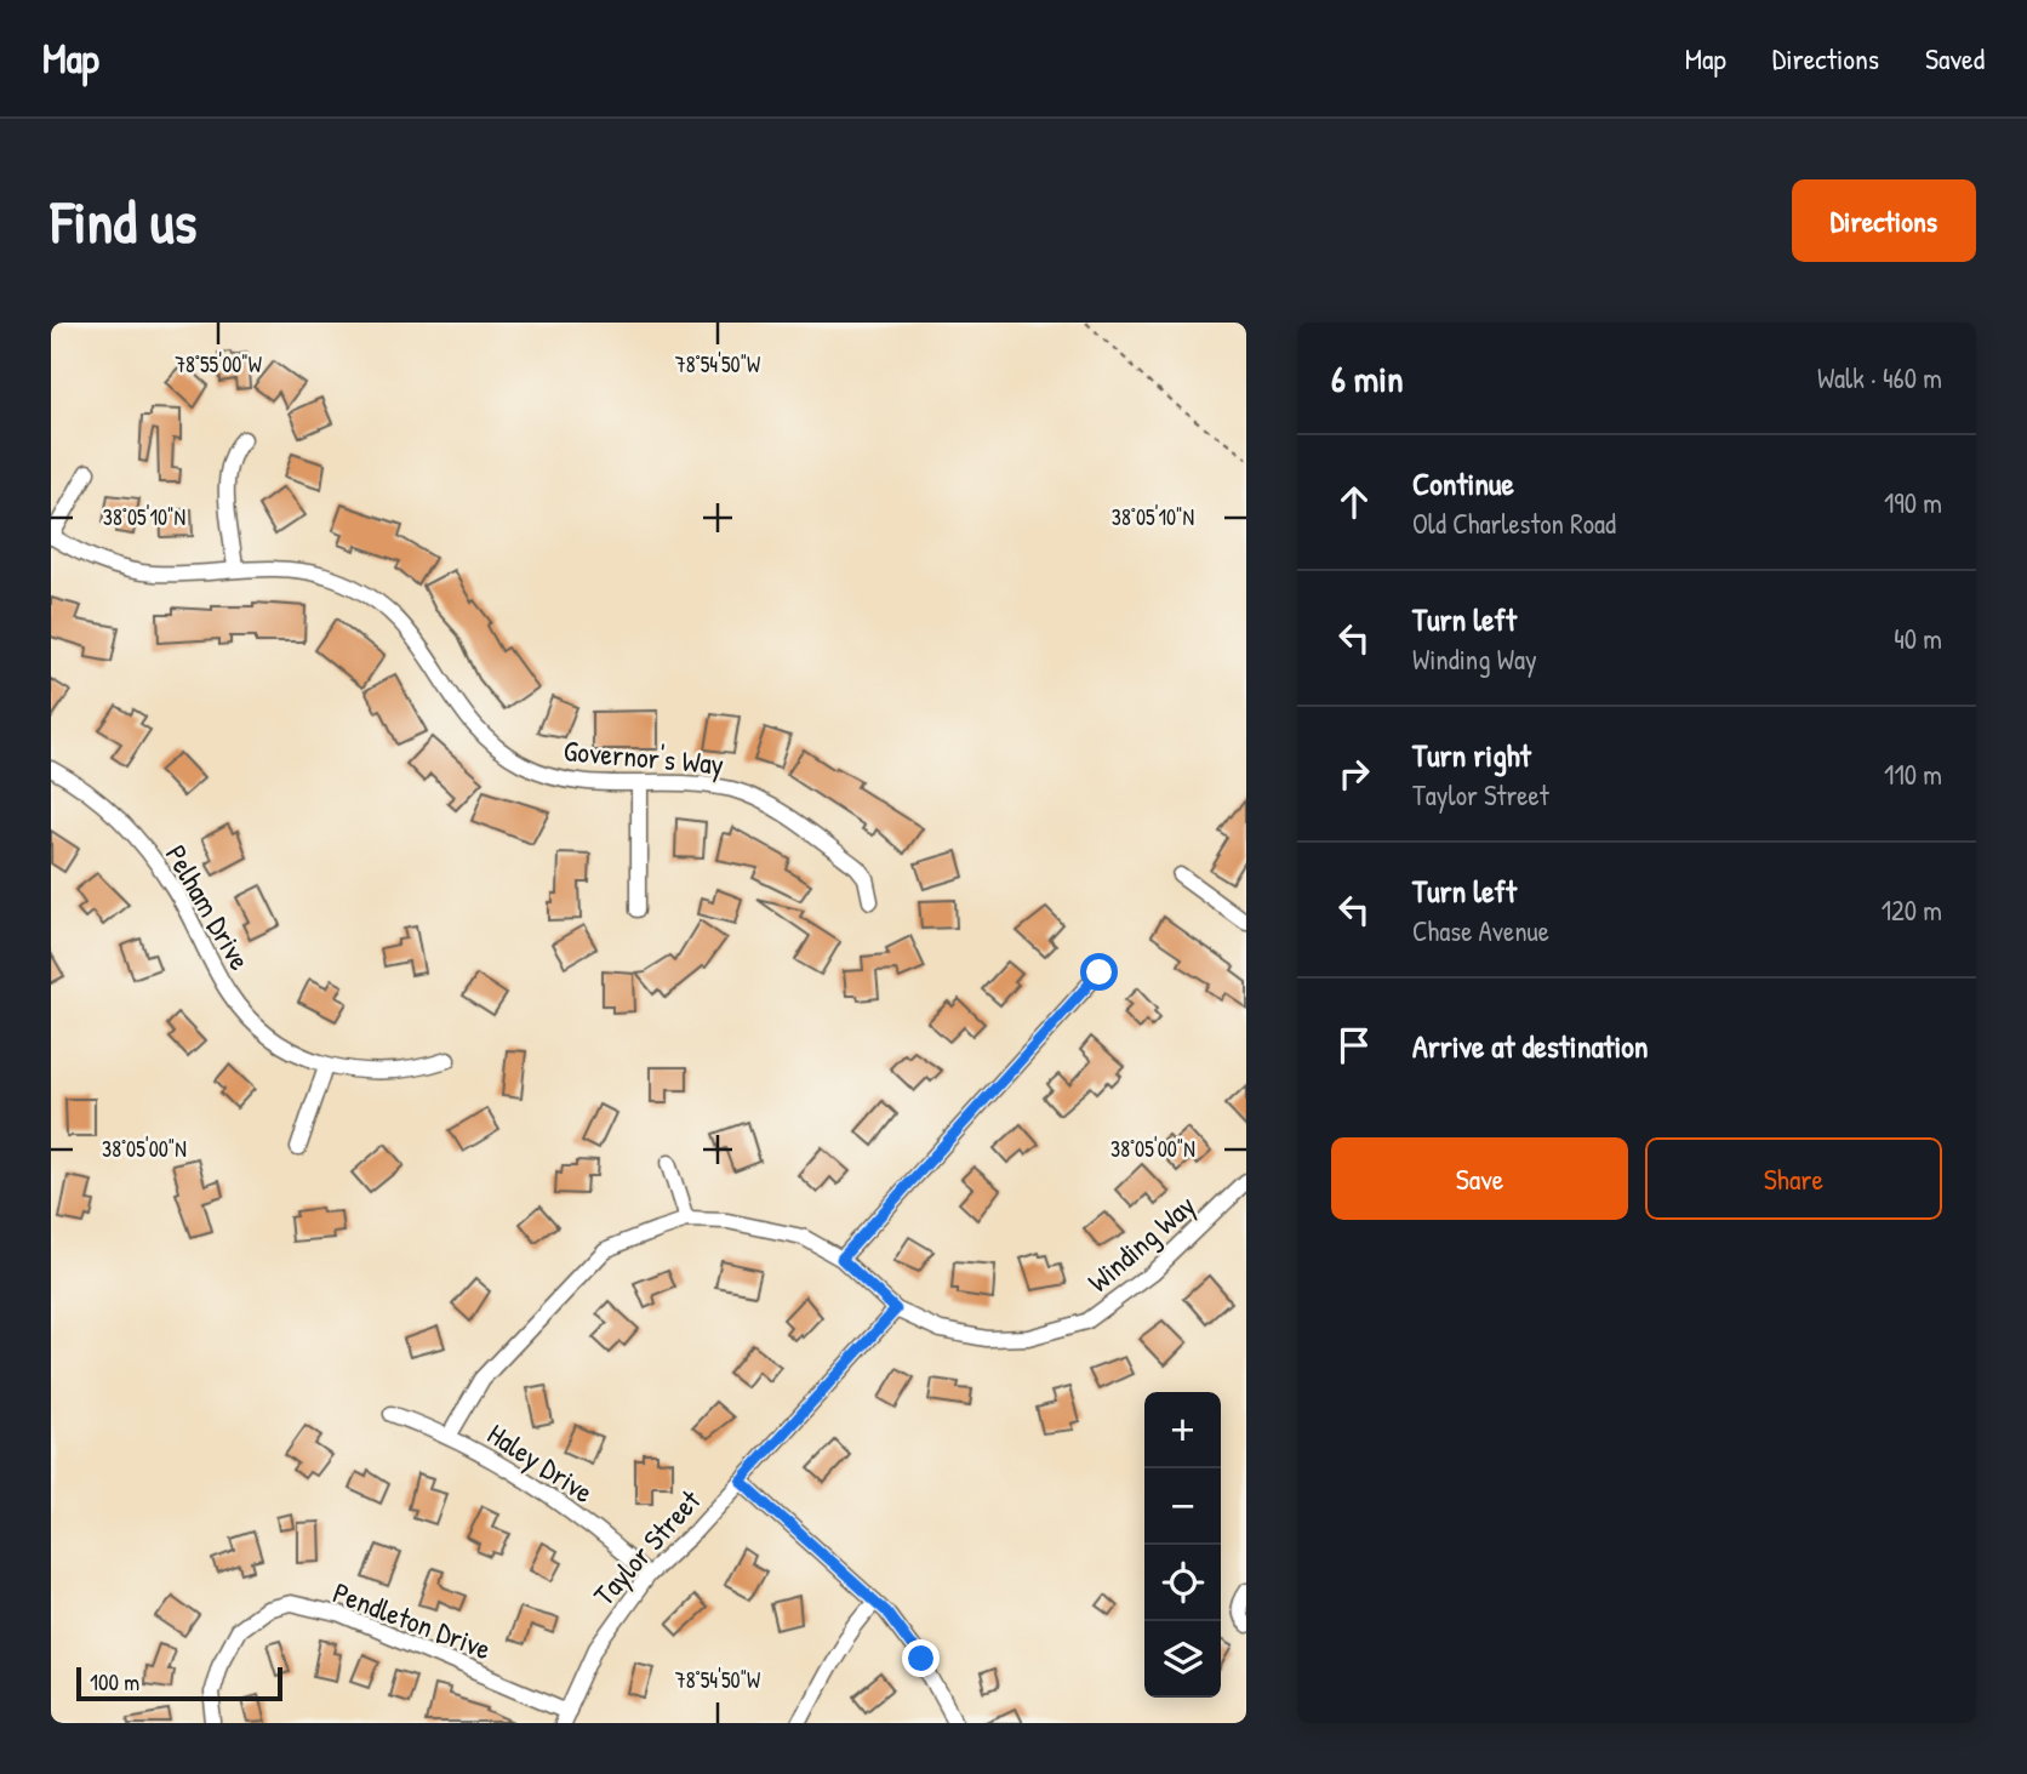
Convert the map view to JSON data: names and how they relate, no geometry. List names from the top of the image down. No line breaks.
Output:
{"streets":{"street":["Governor's Way","Pelham Drive","Winding Way","Haley Drive","Taylor Street","Pendleton Drive"]},"crossings":[["Winding Way","Haley Drive"],["Winding Way","Taylor Street"],["Haley Drive","Taylor Street"],["Taylor Street","Pendleton Drive"]],"scale_bar":"100 m","page":{"header":"Map","nav":["Map","Directions","Saved"],"buttons":["Directions",["Save","Share"]],"title":"Find us","heading":["6 min","Walk · 460 m"],"list":[["Continue","Old Charleston Road","190 m"],["Turn left","Winding Way","40 m"],["Turn right","Taylor Street","110 m"],["Turn left","Chase Avenue","120 m"],"Arrive at destination"],"map_buttons":["+","−"],"scale":"100 m"},"coordinates":["78°55'00\"W","78°54'50\"W","38°05'10\"N","38°05'00\"N"]}
